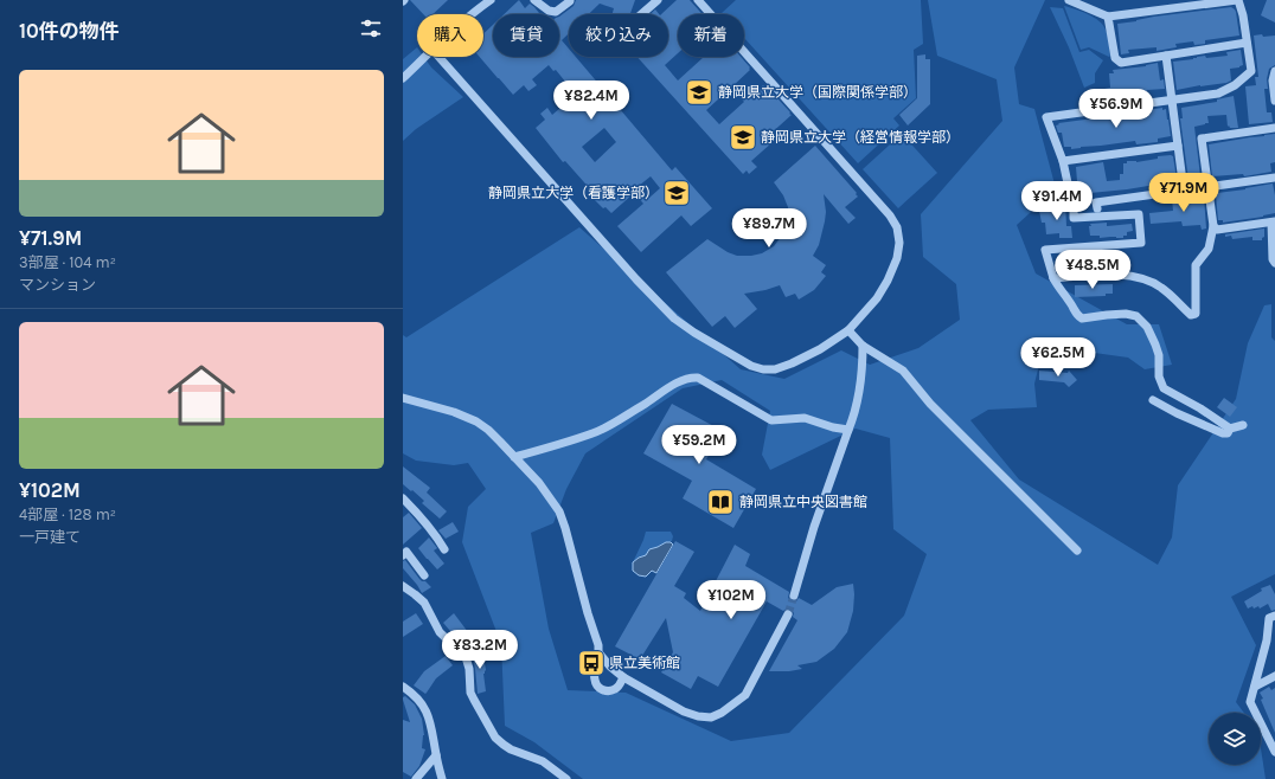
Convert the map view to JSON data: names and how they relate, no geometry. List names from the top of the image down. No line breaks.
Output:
{"places":{"school or university":["静岡県立大学（国際関係学部）","静岡県立大学（経営情報学部）","静岡県立大学（看護学部）"],"library":["静岡県立中央図書館"],"bus stop":["県立美術館"]},"page":{"heading":"10件の物件","chip":["購入","賃貸","絞り込み","新着"],"list":[{"name":"¥71.9M","note":"3部屋 · 104 m² · マンション"},{"name":"¥102M","note":"4部屋 · 128 m² · 一戸建て"}],"price":["¥82.4M","¥56.9M","¥71.9M","¥91.4M","¥89.7M","¥48.5M","¥62.5M","¥59.2M","¥102M","¥83.2M"]}}
